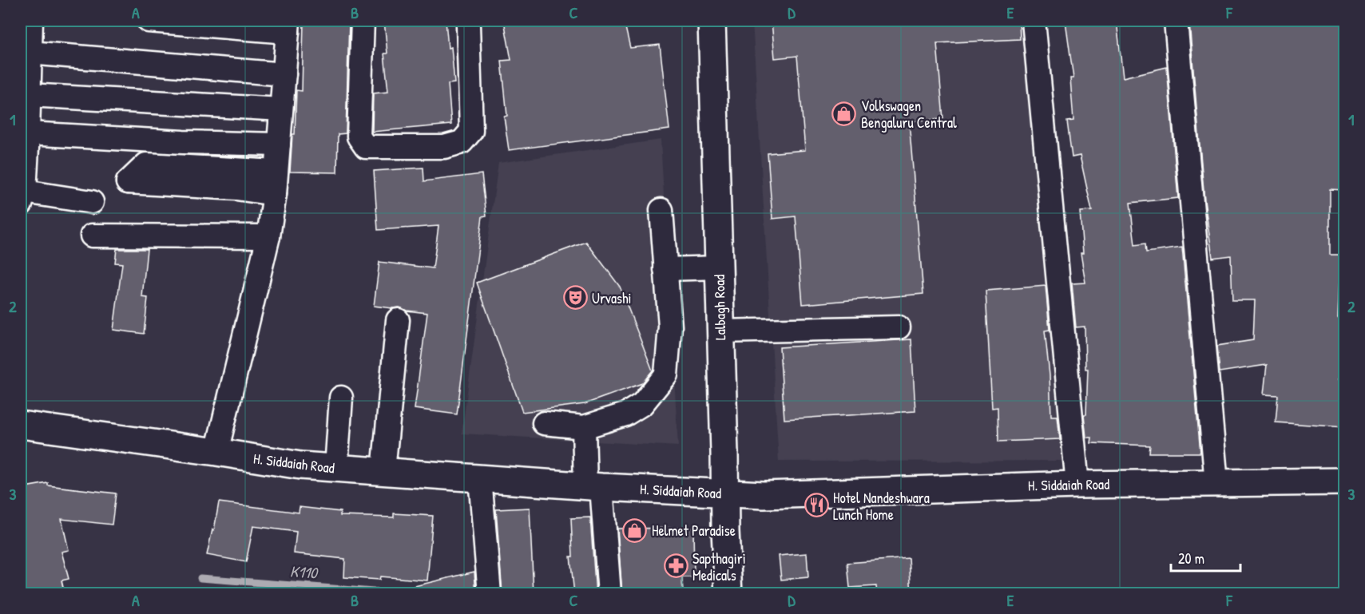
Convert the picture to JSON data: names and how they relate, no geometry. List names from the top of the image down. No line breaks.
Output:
{"streets":{"main road":["Lalbagh Road","H. Siddaiah Road"]},"crossings":[["Lalbagh Road","H. Siddaiah Road"]],"water":["K110"],"places":{"shop":["Volkswagen Bengaluru Central","Helmet Paradise"],"theatre":["Urvashi"],"restaurant":["Hotel Nandeshwara Lunch Home"],"pharmacy":["Sapthagiri Medicals"]},"scale_bar":"20 m","grid":{"columns":["A","B","C","D","E","F"],"rows":["1","2","3"]}}
